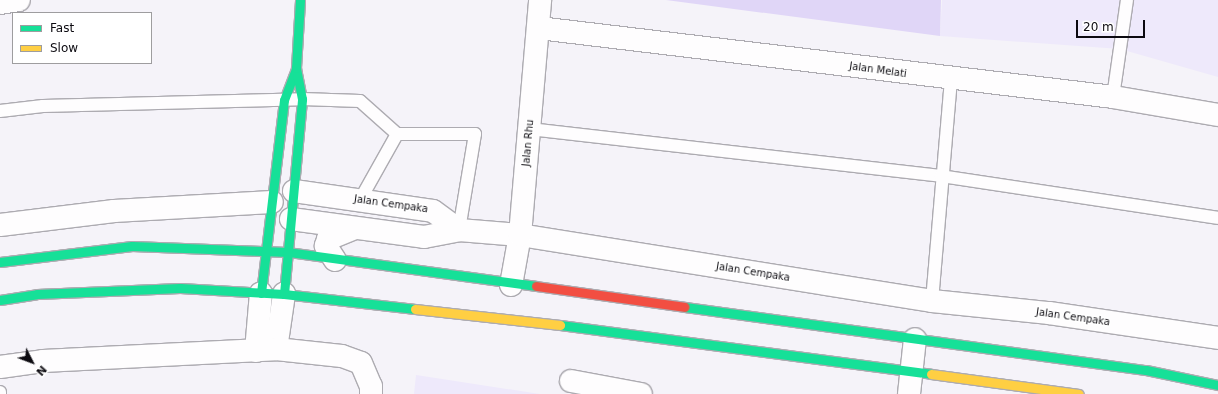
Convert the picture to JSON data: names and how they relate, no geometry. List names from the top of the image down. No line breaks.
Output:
{"streets":{"street":["Jalan Melati","Jalan Rhu","Jalan Cempaka"]},"crossings":[["Jalan Melati","Jalan Rhu"],["Jalan Rhu","Jalan Cempaka"]],"legend":["Fast","Slow"],"scale_bar":"20 m","north":"bottom right"}
